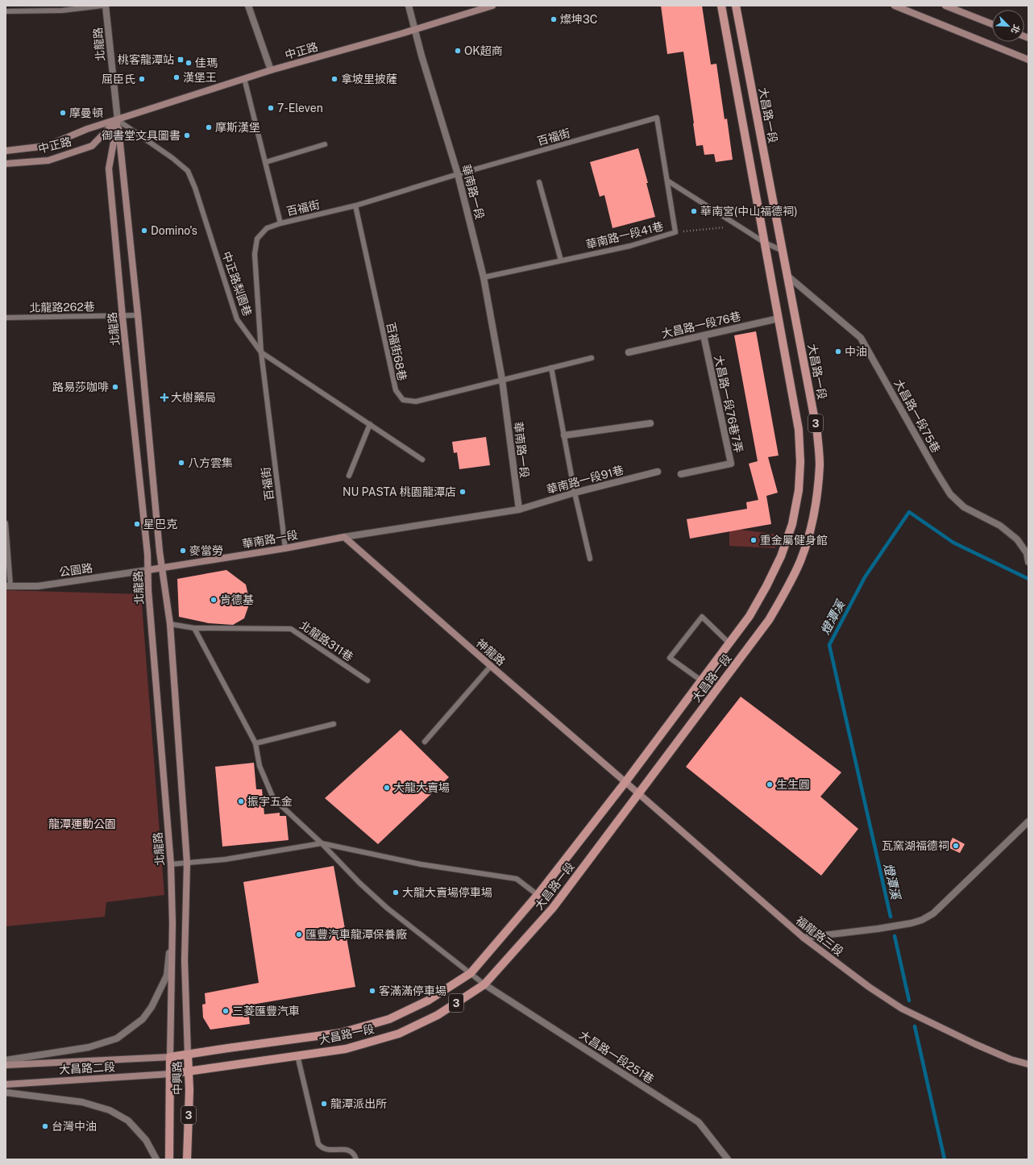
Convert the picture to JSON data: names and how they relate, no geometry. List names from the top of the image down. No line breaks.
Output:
{"streets":{"main road":["北龍路","中正路","大昌路一段","華南路一段","3","神龍路","福龍路三段","大昌路二段","中興路"],"street":["大昌路一段76巷","大昌路一段76巷7弄","大昌路一段75巷","華南路一段91巷","公園路","大昌路一段251巷"],"lane":["百福街","華南路一段41巷","中正路梨園巷","北龍路262巷","百福街68巷","北龍路311巷"]},"crossings":[["北龍路","中正路"],["北龍路","大昌路一段"],["北龍路","華南路一段"],["北龍路","中正路梨園巷"],["北龍路","北龍路262巷"],["北龍路","公園路"],["北龍路","北龍路311巷"],["北龍路","大昌路二段"],["北龍路","中興路"],["中正路","華南路一段"],["中正路","中正路梨園巷"],["大昌路一段","大昌路一段76巷"],["大昌路一段","大昌路一段75巷"],["大昌路一段","神龍路"],["大昌路一段","福龍路三段"],["大昌路一段","大昌路一段251巷"],["大昌路一段","大昌路二段"],["大昌路一段","中興路"],["百福街","華南路一段"],["百福街","華南路一段41巷"],["百福街","中正路梨園巷"],["百福街","百福街68巷"],["華南路一段","華南路一段41巷"],["華南路一段","百福街68巷"],["華南路一段","華南路一段91巷"],["華南路一段","公園路"],["華南路一段","神龍路"],["大昌路一段76巷","大昌路一段76巷7弄"],["神龍路","福龍路三段"],["大昌路二段","中興路"]],"water":["燈潭溪"],"parks":["龍潭運動公園"],"places":{"other":["燦坤3C","OK超商","佳瑪","漢堡王","屈臣氏","拿坡里披薩","7-Eleven","摩曼頓","摩斯漢堡","御書堂文具圖書","華南宮(中山福德祠)","Domino's","中油","路易莎咖啡","八方雲集","NU PASTA 桃園龍潭店","星巴克","重金屬健身館","麥當勞","肯德基","生生圓","大龍大賣場","振宇五金","瓦窯湖福德祠","大龍大賣場停車場","匯豐汽車龍潭保養廠","客滿滿停車場","三菱匯豐汽車","龍潭派出所","台灣中油"],"transit":["桃客龍潭站"],"health":["大樹藥局"]},"north":"bottom right"}
